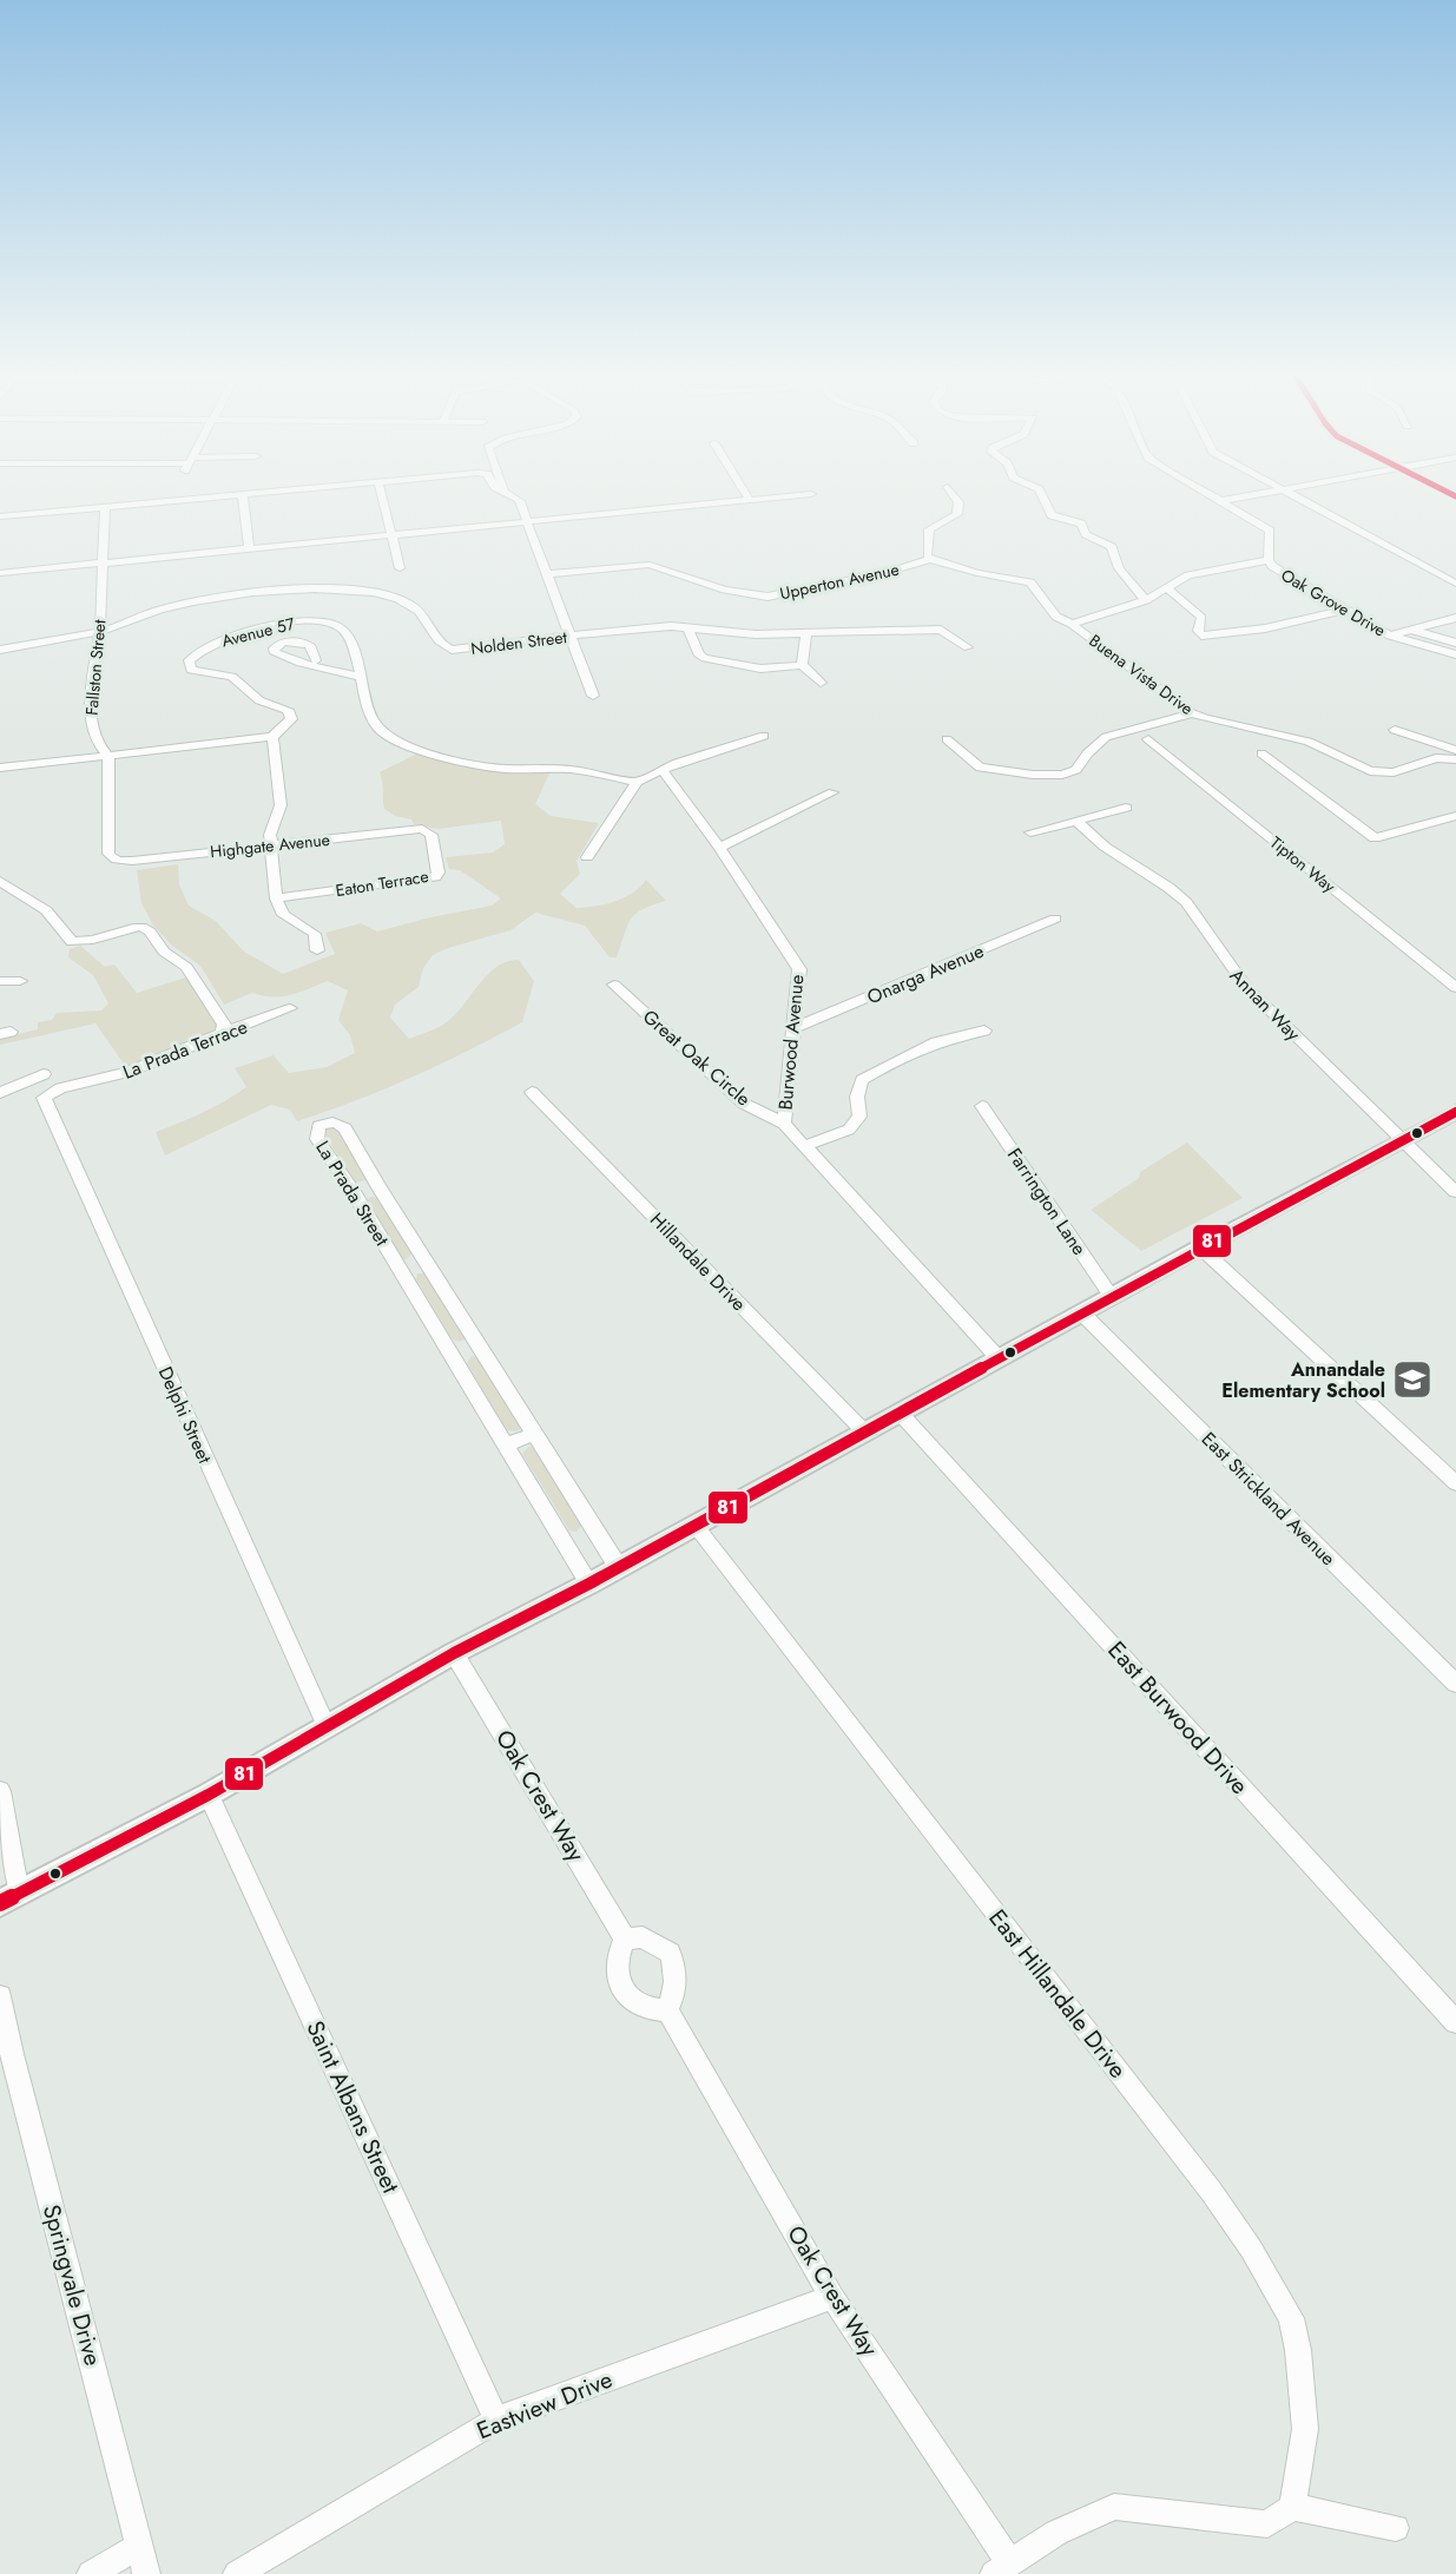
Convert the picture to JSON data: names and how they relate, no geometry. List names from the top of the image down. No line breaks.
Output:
{"streets":{"street":["Upperton Avenue","Oak Grove Drive","Avenue 57","Nolden Street","Fallston Street","Buena Vista Drive","Highgate Avenue","Tipton Way","Eaton Terrace","Onarga Avenue","Annan Way","Burwood Avenue","La Prada Terrace","Great Oak Circle","La Prada Street","Farrington Lane","Hillandale Drive","Delphi Street","East Strickland Avenue","East Burwood Drive","Oak Crest Way","East Hillandale Drive","Saint Albans Street","Springvale Drive","Eastview Drive"]},"crossings":[["Nolden Street","Fallston Street"],["Fallston Street","Highgate Avenue"],["Highgate Avenue","Eaton Terrace"],["Onarga Avenue","Burwood Avenue"],["Burwood Avenue","Great Oak Circle"],["La Prada Terrace","Delphi Street"],["Oak Crest Way","Eastview Drive"],["Saint Albans Street","Eastview Drive"]],"places":{"school or university":["Annandale Elementary School"]},"lines":["transit line 81"]}
